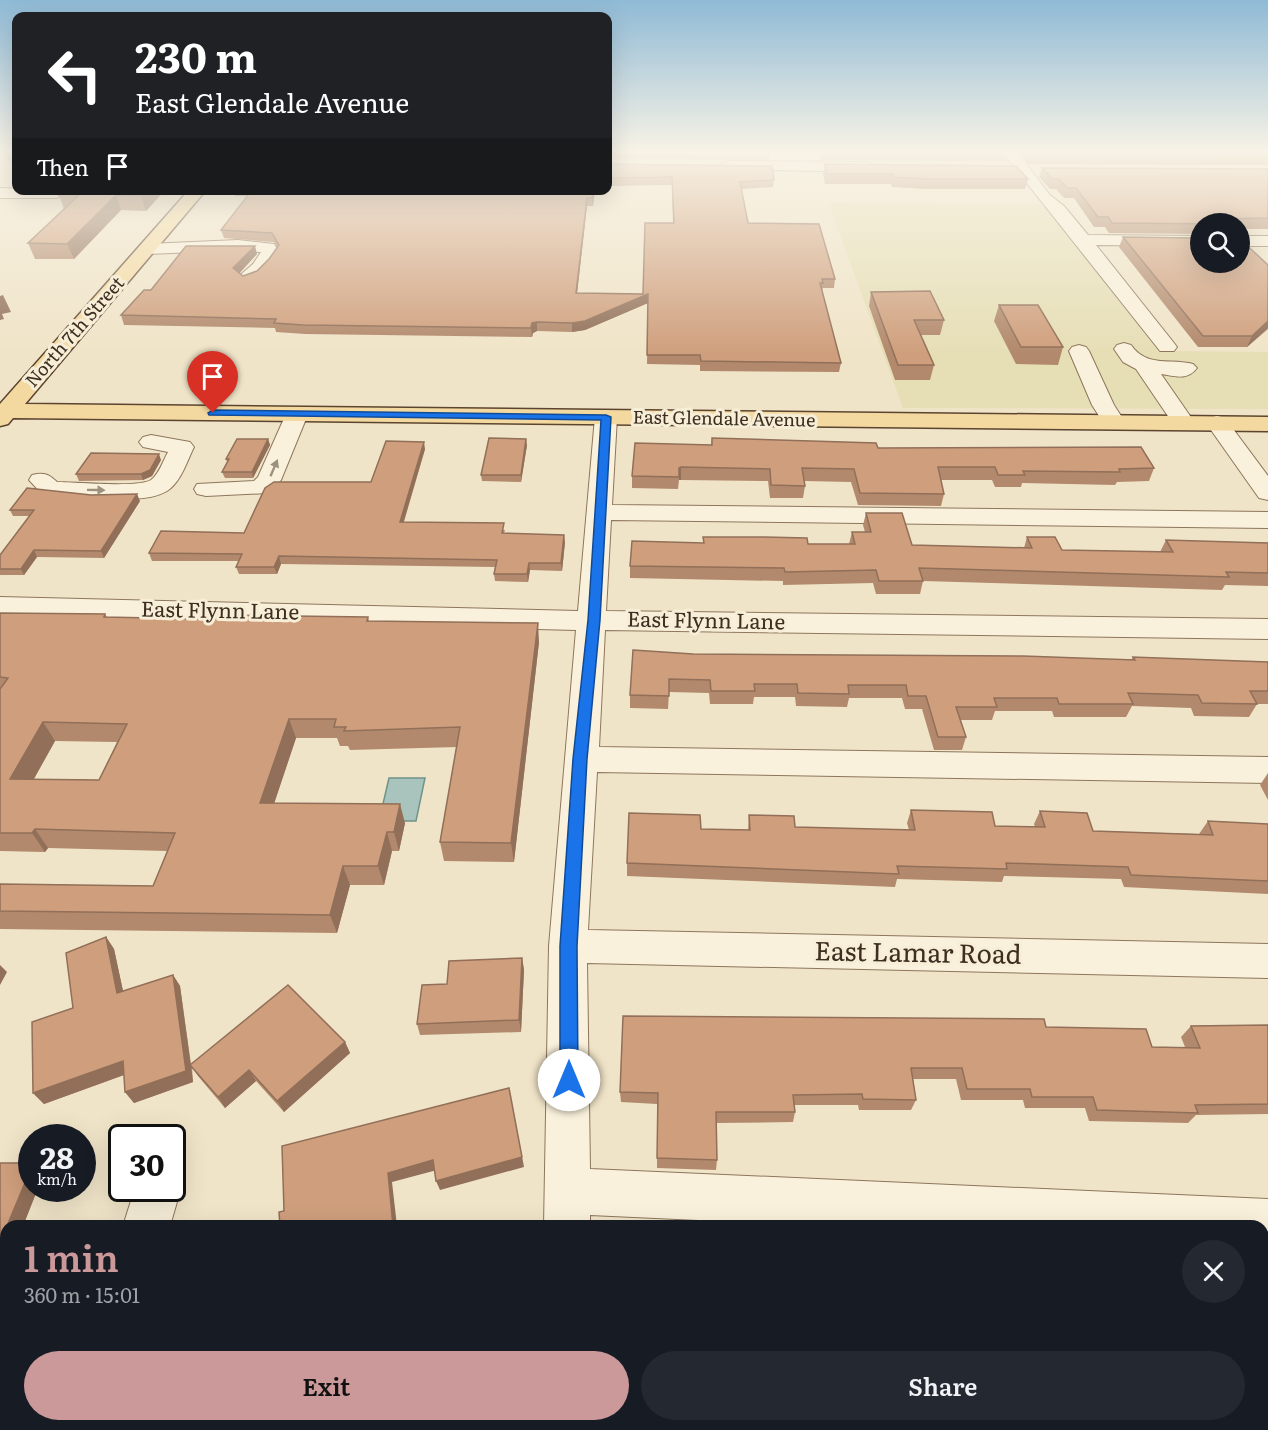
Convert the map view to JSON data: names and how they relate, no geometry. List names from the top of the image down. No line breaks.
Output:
{"streets":{"main road":["North 7th Street","East Glendale Avenue"],"street":["East Flynn Lane","East Lamar Road"]},"crossings":[["North 7th Street","East Glendale Avenue"]],"page":{"turn":["230 m","East Glendale Avenue"],"then":"Then","speed":"28 km/h","limit":"30","heading":["1 min","360 m · 15:01"],"buttons":["Exit","Share"]}}
